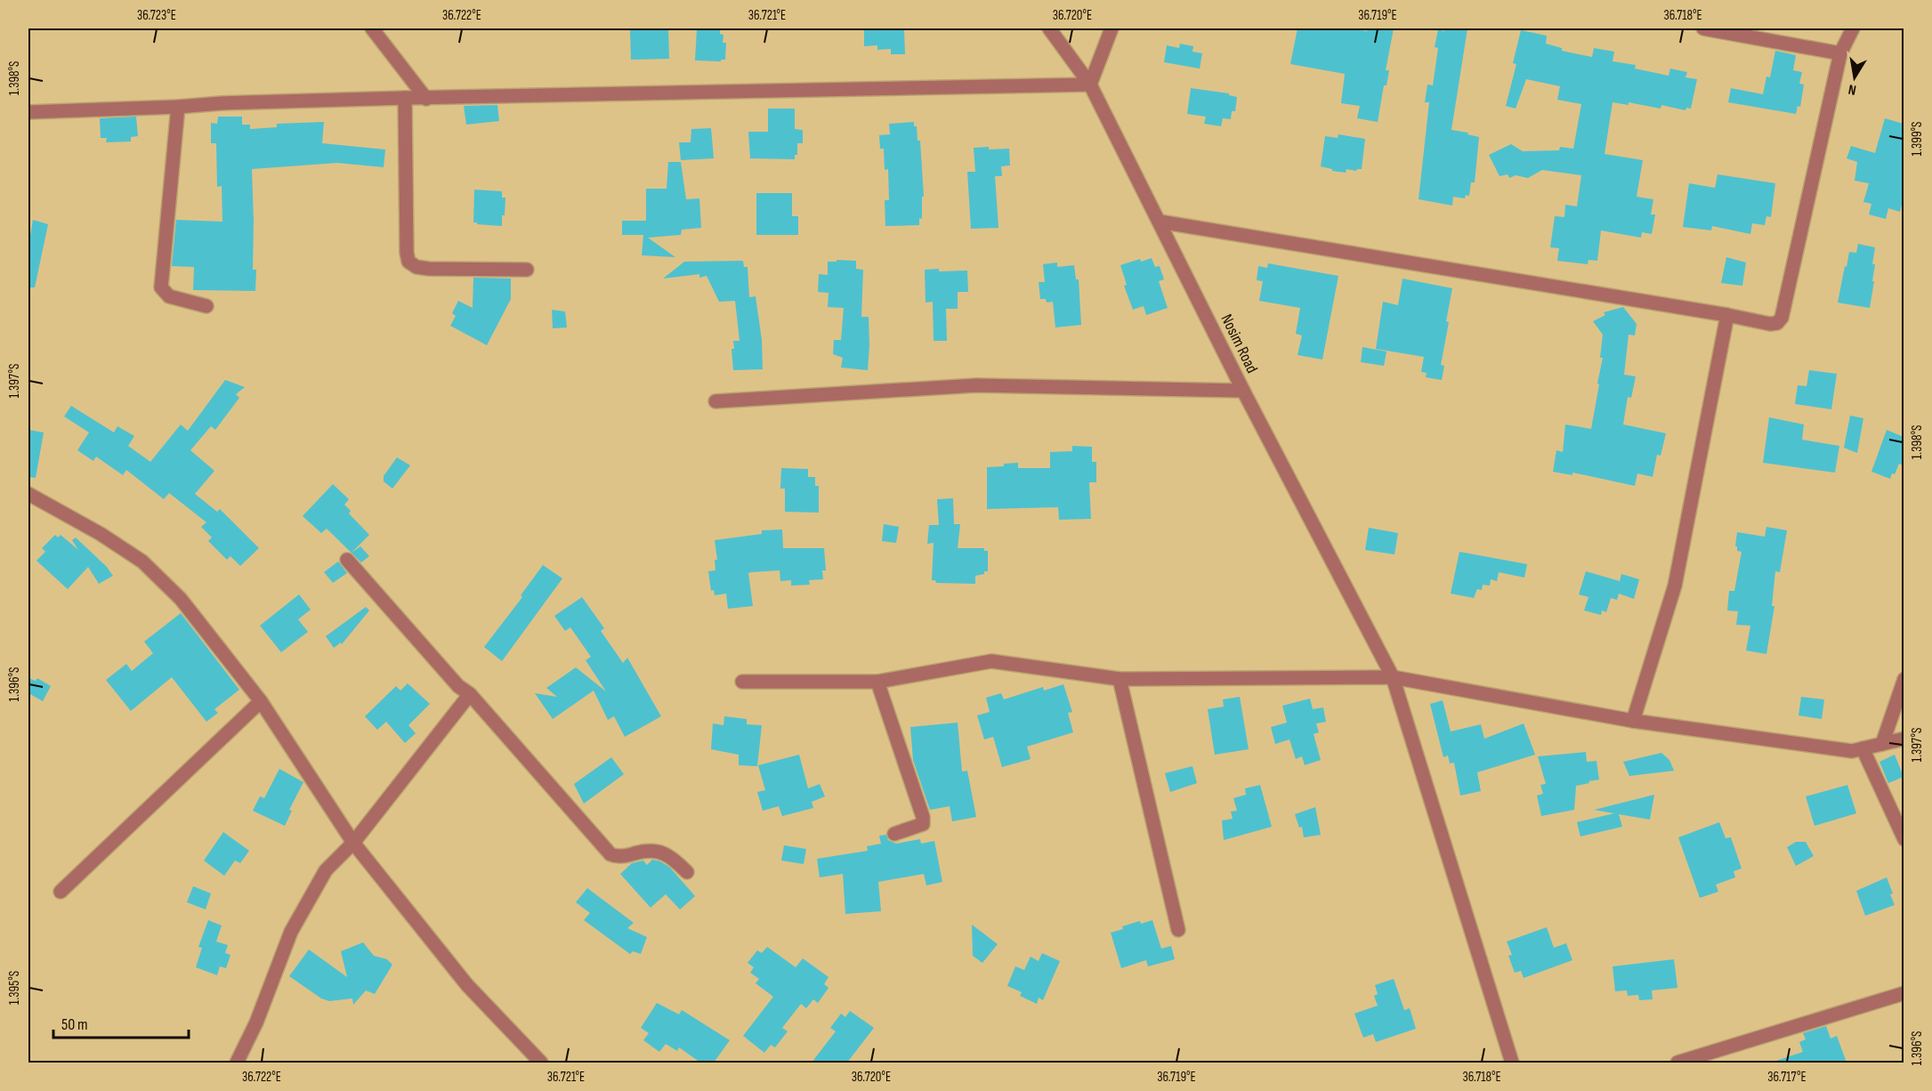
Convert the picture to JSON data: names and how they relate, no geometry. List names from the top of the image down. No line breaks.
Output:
{"streets":{"street":["Nosim Road"]},"scale_bar":"50 m","north":"bottom","coordinates":["36.723°E","36.722°E","36.721°E","36.720°E","36.719°E","36.718°E","1.398°S","1.399°S","1.397°S","1.396°S","1.395°S","36.717°E"]}
